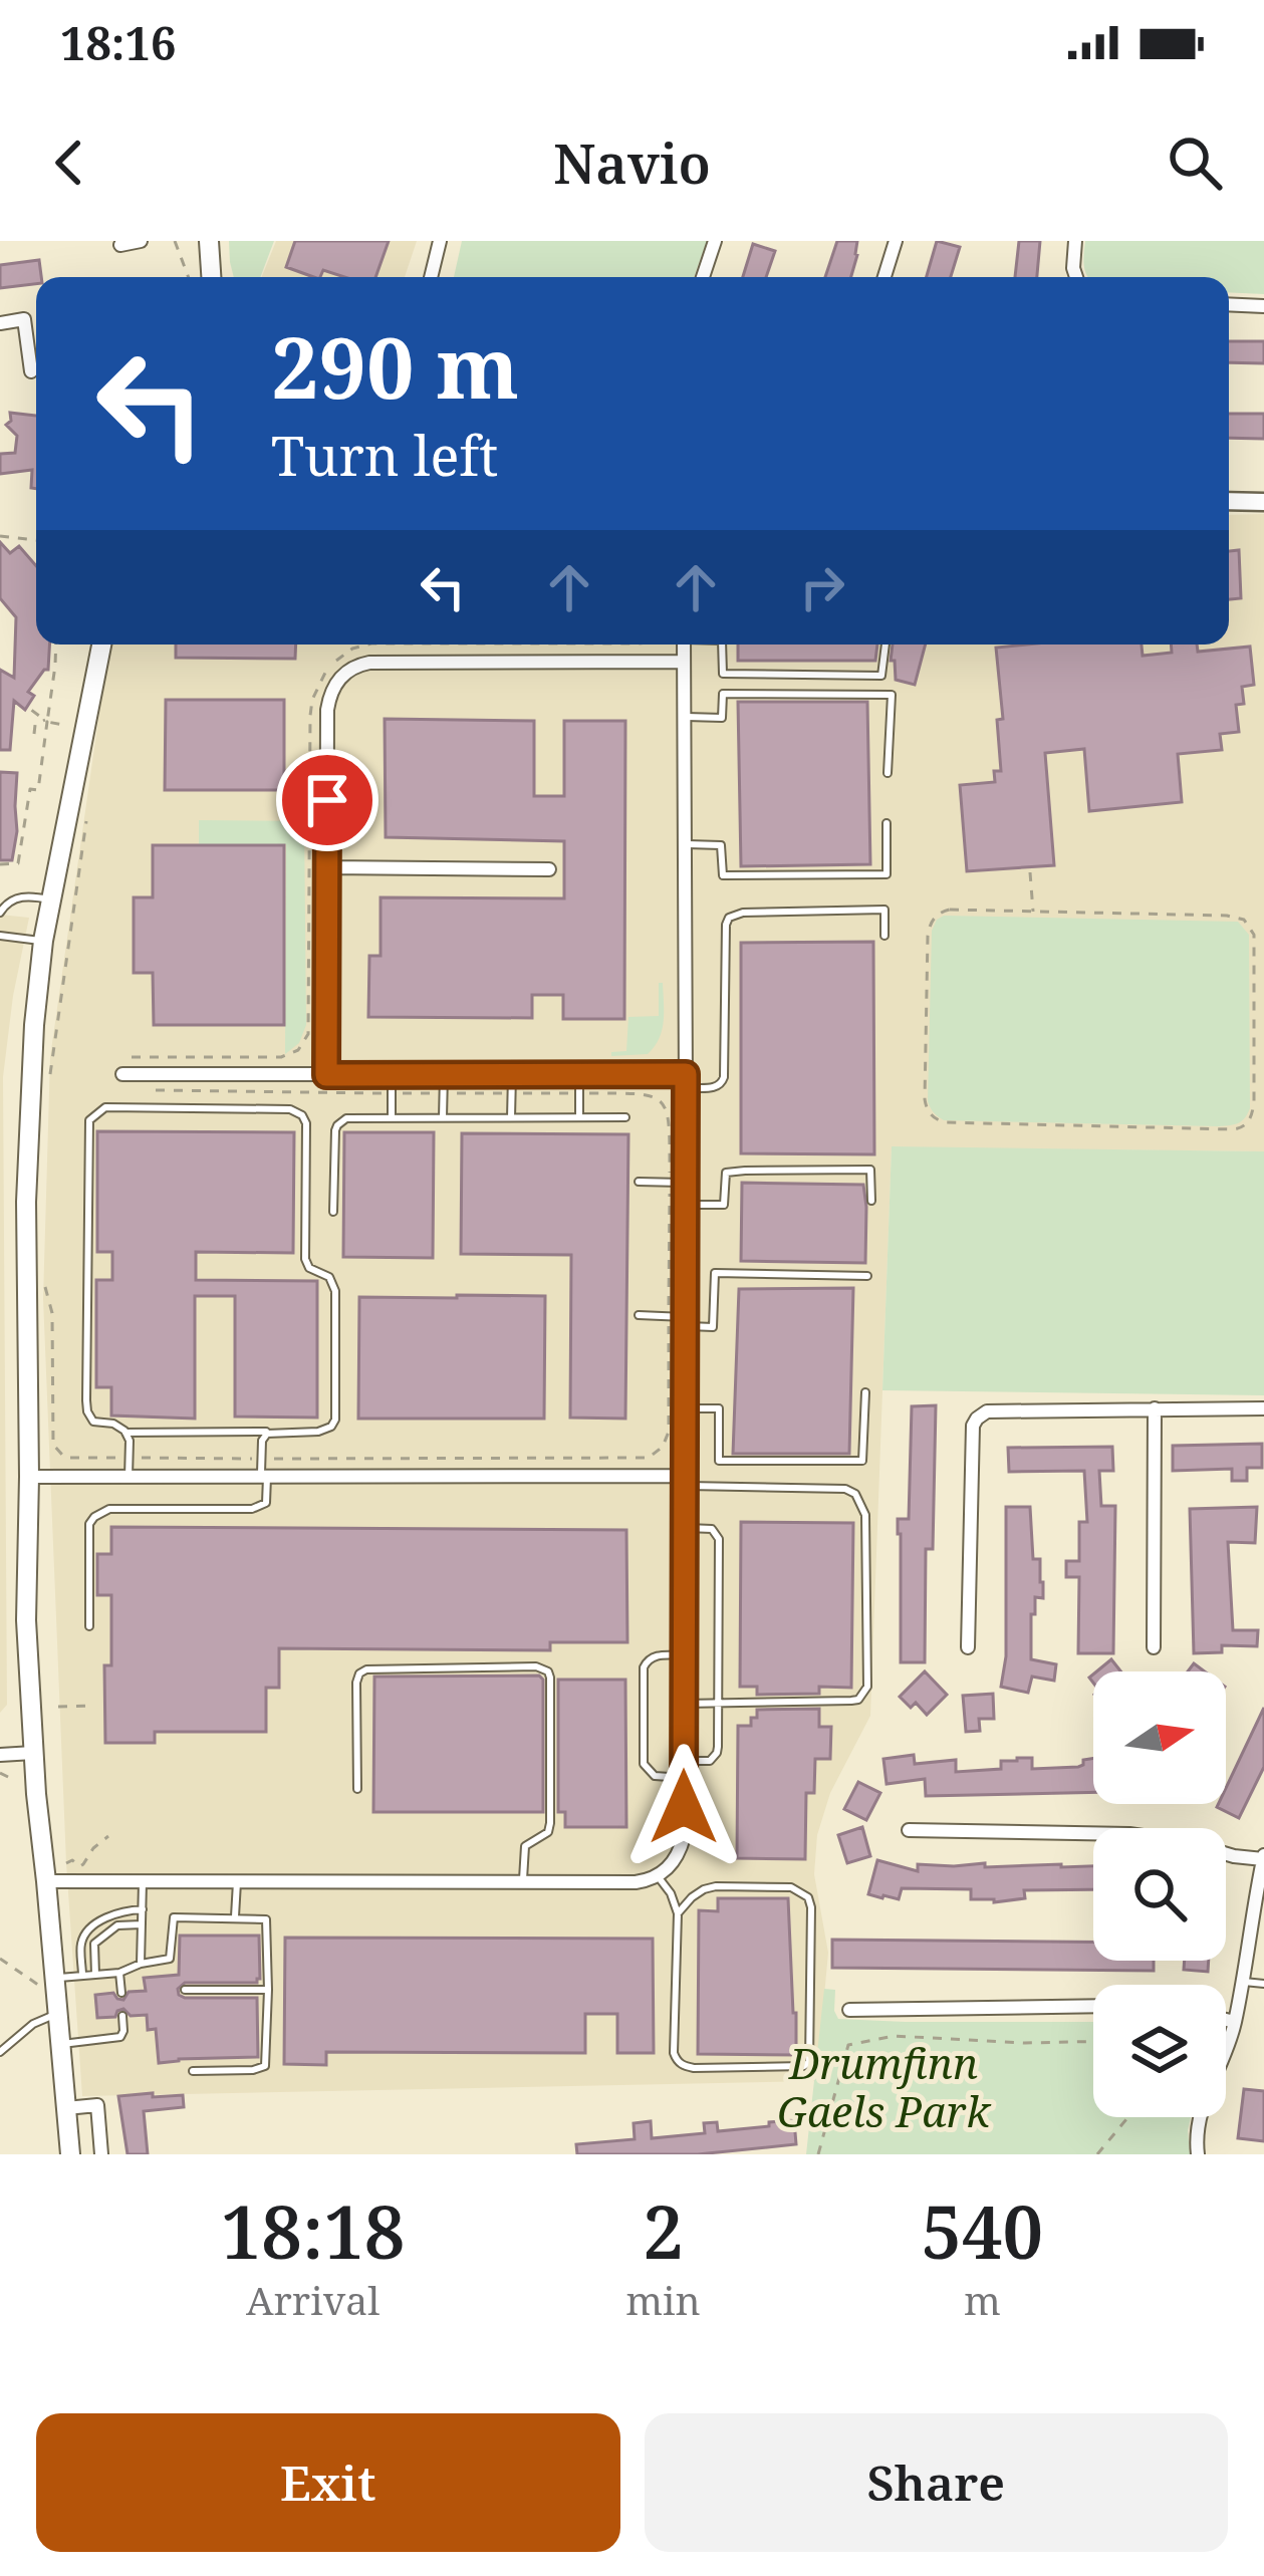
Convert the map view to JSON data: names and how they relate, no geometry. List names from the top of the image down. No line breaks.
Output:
{"parks":["Drumfinn Gaels Park"],"north":"right","page":{"status":"18:16","header":"Navio","turn":["290 m","Turn left"],"eta":["18:18","Arrival","2","min","540","m"],"buttons":["Exit","Share"]}}
